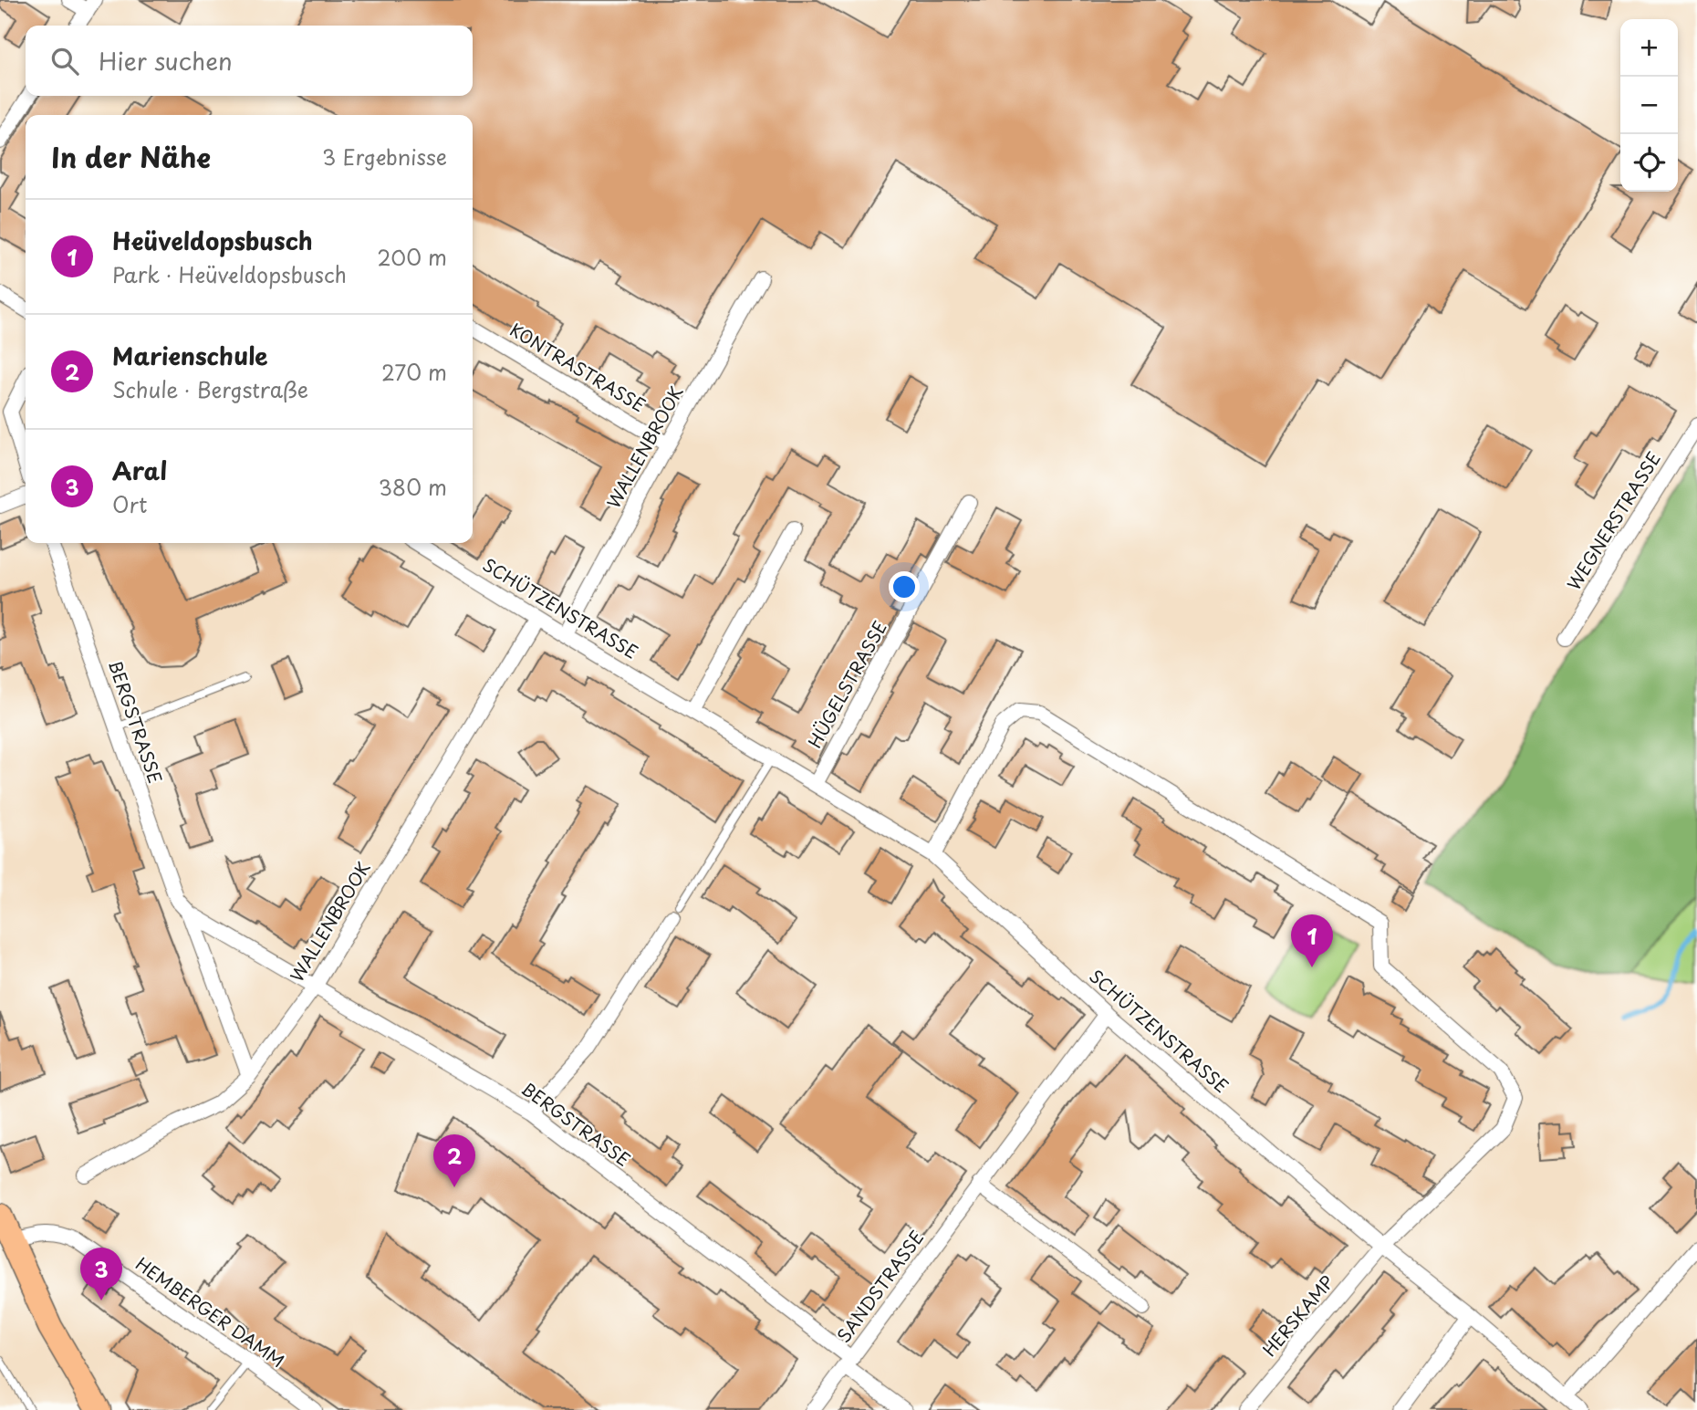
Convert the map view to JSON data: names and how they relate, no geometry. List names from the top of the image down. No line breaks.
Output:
{"streets":{"street":["KONTRASTRASSE","WALLENBROOK","WEGNERSTRASSE","SCHÜTZENSTRASSE","HÜGELSTRASSE","BERGSTRASSE","SANDSTRASSE","HEMBERGER DAMM","HERSKAMP"]},"crossings":[["KONTRASTRASSE","WALLENBROOK"],["WALLENBROOK","SCHÜTZENSTRASSE"],["WALLENBROOK","BERGSTRASSE"],["SCHÜTZENSTRASSE","HÜGELSTRASSE"],["SCHÜTZENSTRASSE","SANDSTRASSE"],["SCHÜTZENSTRASSE","HERSKAMP"],["BERGSTRASSE","SANDSTRASSE"]],"page":{"map_buttons":["+","−"],"search":"Hier suchen","heading":["In der Nähe","3 Ergebnisse"],"list":[{"mark":"1","name":"Heüveldopsbusch","note":"Park · Heüveldopsbusch","value":"200 m"},{"mark":"2","name":"Marienschule","note":"Schule · Bergstraße","value":"270 m"},{"mark":"3","name":"Aral","note":"Ort","value":"380 m"}],"pins":["1","2","3"]}}
